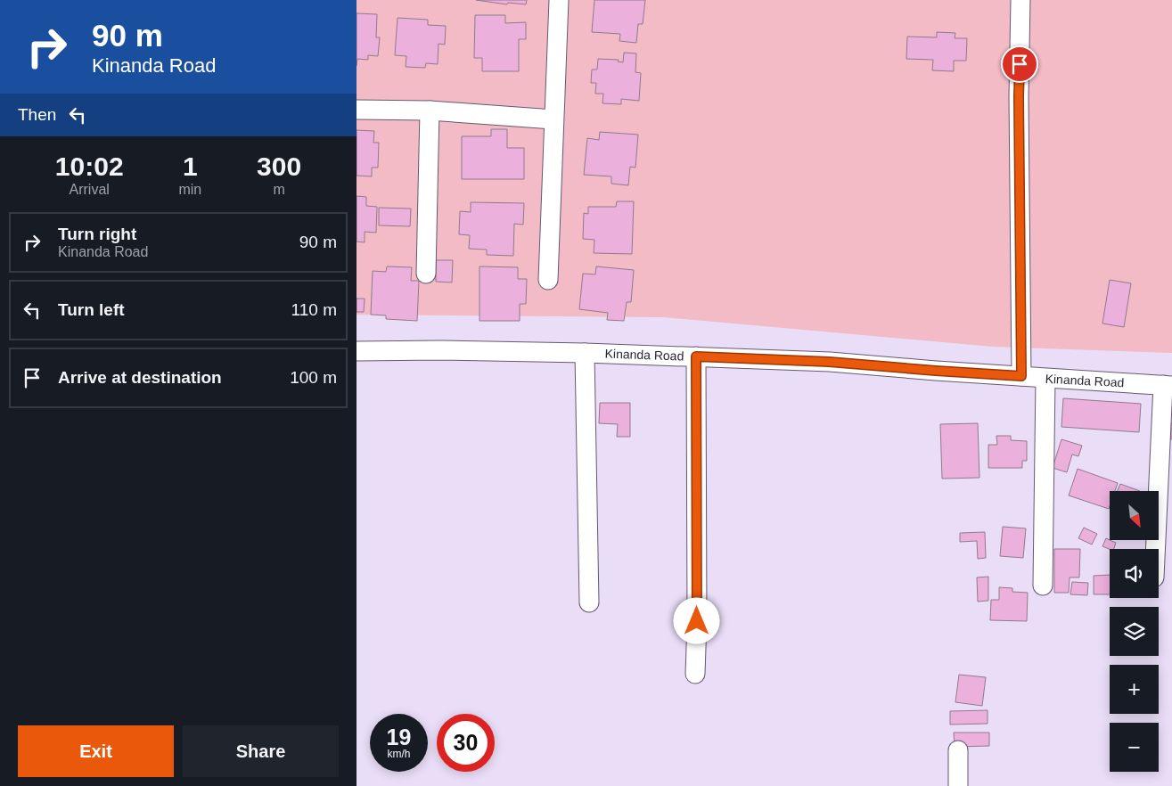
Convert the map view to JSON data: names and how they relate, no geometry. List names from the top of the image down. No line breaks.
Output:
{"streets":{"street":["Kinanda Road"]},"north":"bottom right","page":{"turn":["90 m","Kinanda Road"],"then":"Then","eta":["10:02","Arrival","1","min","300","m"],"list":[{"name":"Turn right","note":"Kinanda Road","value":"90 m"},{"name":"Turn left","value":"110 m"},{"name":"Arrive at destination","value":"100 m"}],"map_buttons":["+","−"],"speed":"19 km/h","limit":"30","buttons":["Exit","Share"]}}
